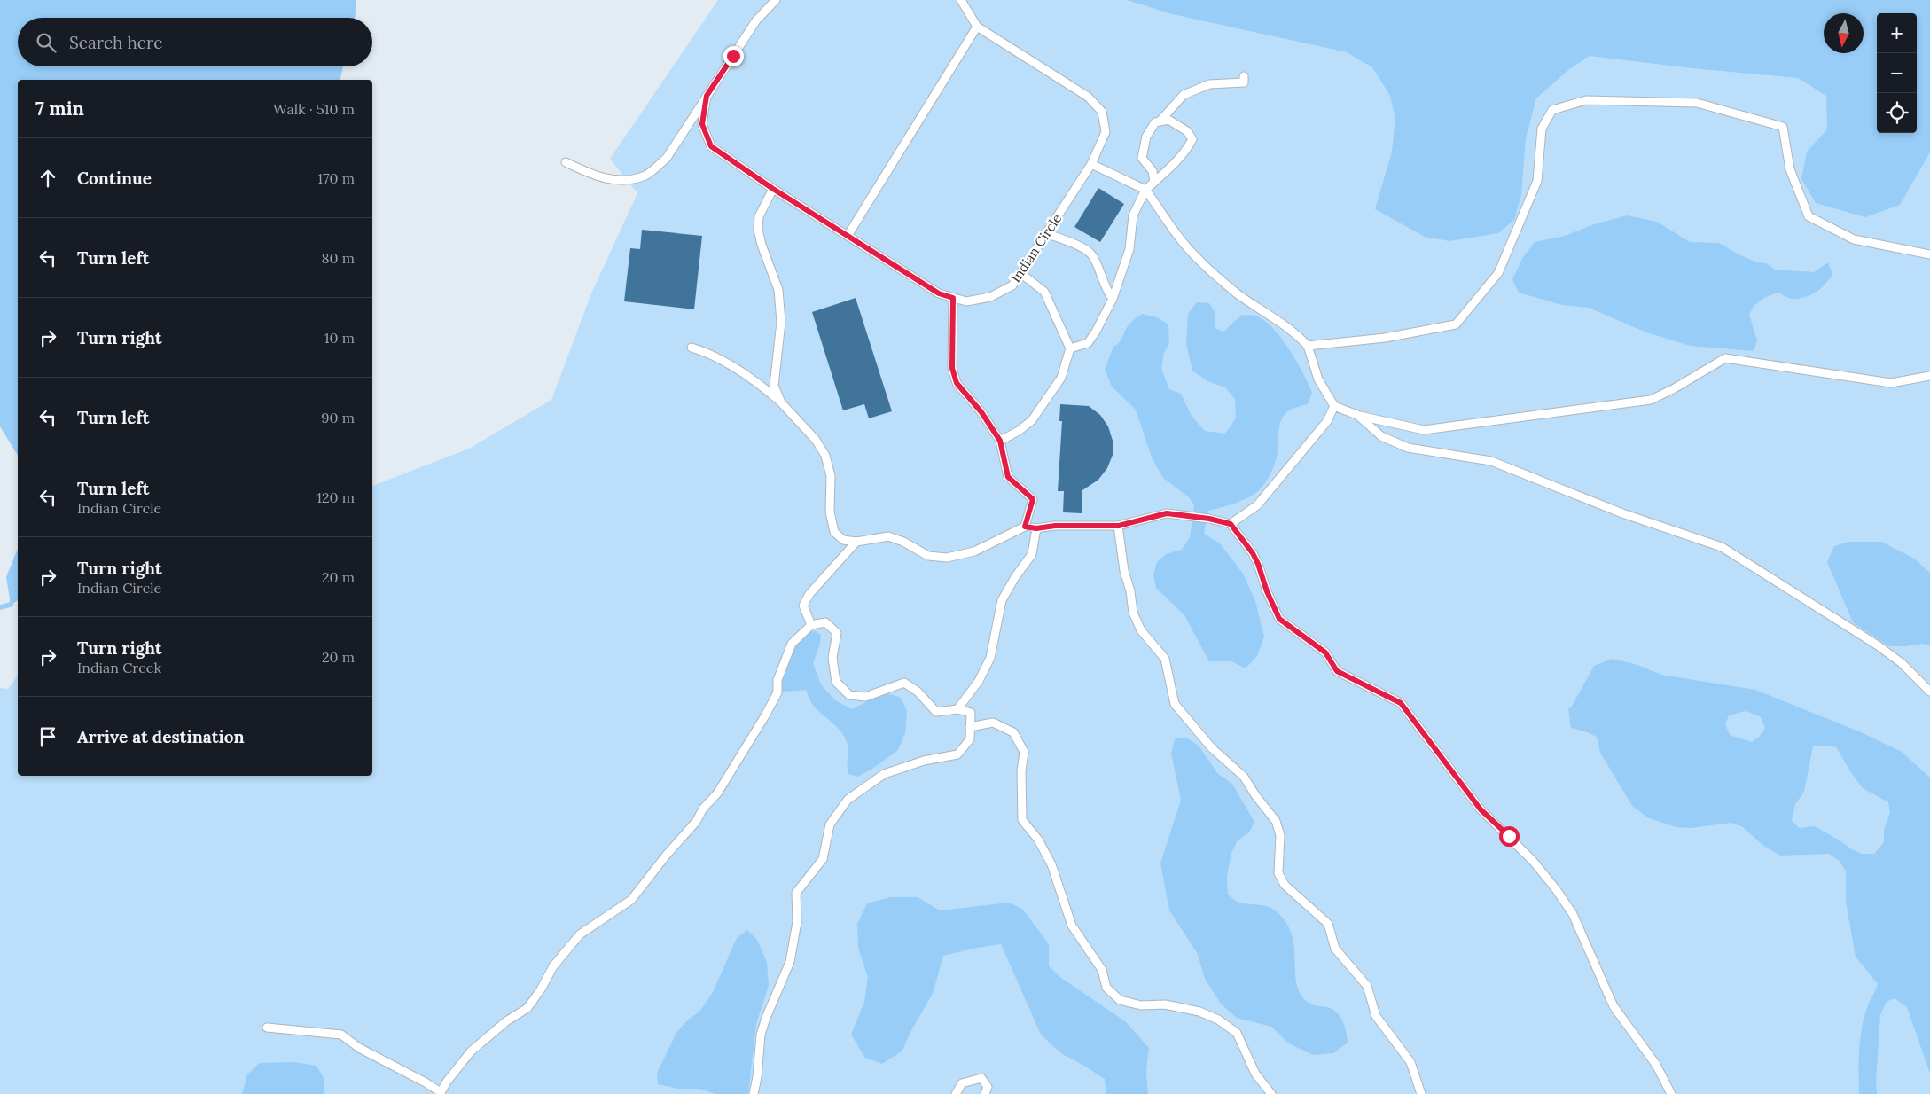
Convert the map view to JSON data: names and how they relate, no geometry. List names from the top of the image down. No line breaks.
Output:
{"streets":{"lane":["Indian Circle"]},"north":"bottom","page":{"map_buttons":["+","−"],"search":"Search here","heading":["7 min","Walk · 510 m"],"list":[["Continue","170 m"],["Turn left","80 m"],["Turn right","10 m"],["Turn left","90 m"],["Turn left","Indian Circle","120 m"],["Turn right","Indian Circle","20 m"],["Turn right","Indian Creek","20 m"],"Arrive at destination"]}}
